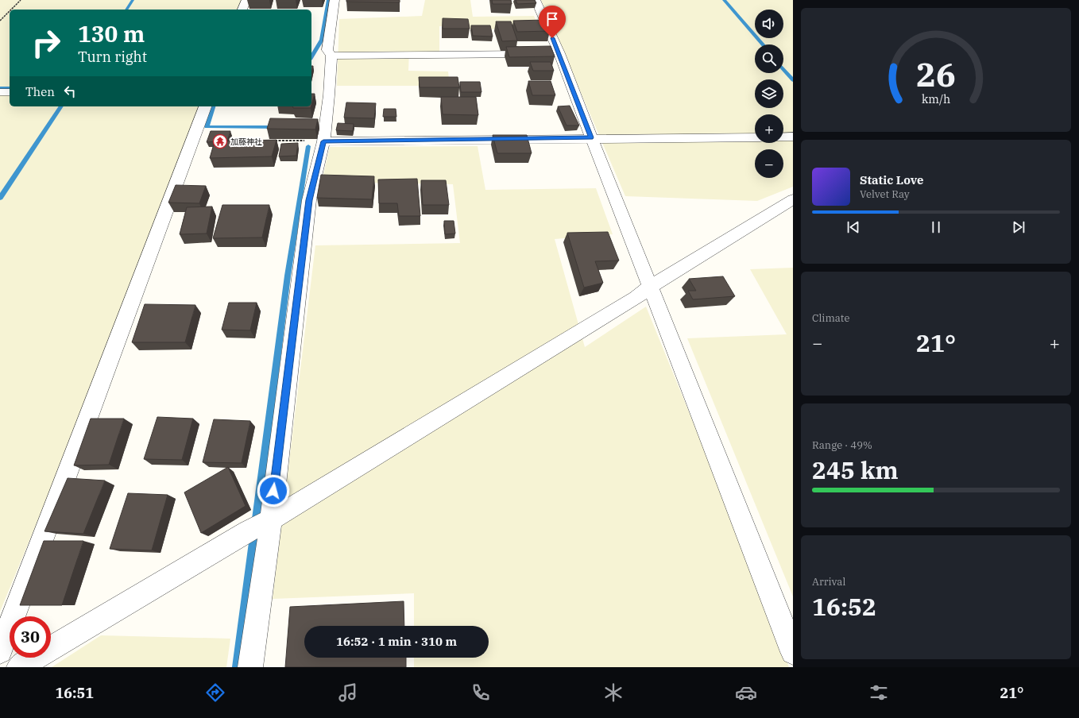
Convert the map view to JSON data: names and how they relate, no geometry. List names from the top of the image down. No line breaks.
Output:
{"places":{"temple":["加藤神社"]},"page":{"map_buttons":["+","−"],"turn":["130 m","Turn right"],"then":"Then","song":["Static Love","Velvet Ray"],"tile":["Climate",["Range · 49%","245 km"],["Arrival","16:52"]],"heat":["−","21°","+"],"limit":"30","trip":"16:52 · 1 min · 310 m","tabs":["16:51","21°"],"gauge":["26","km/h"]}}
